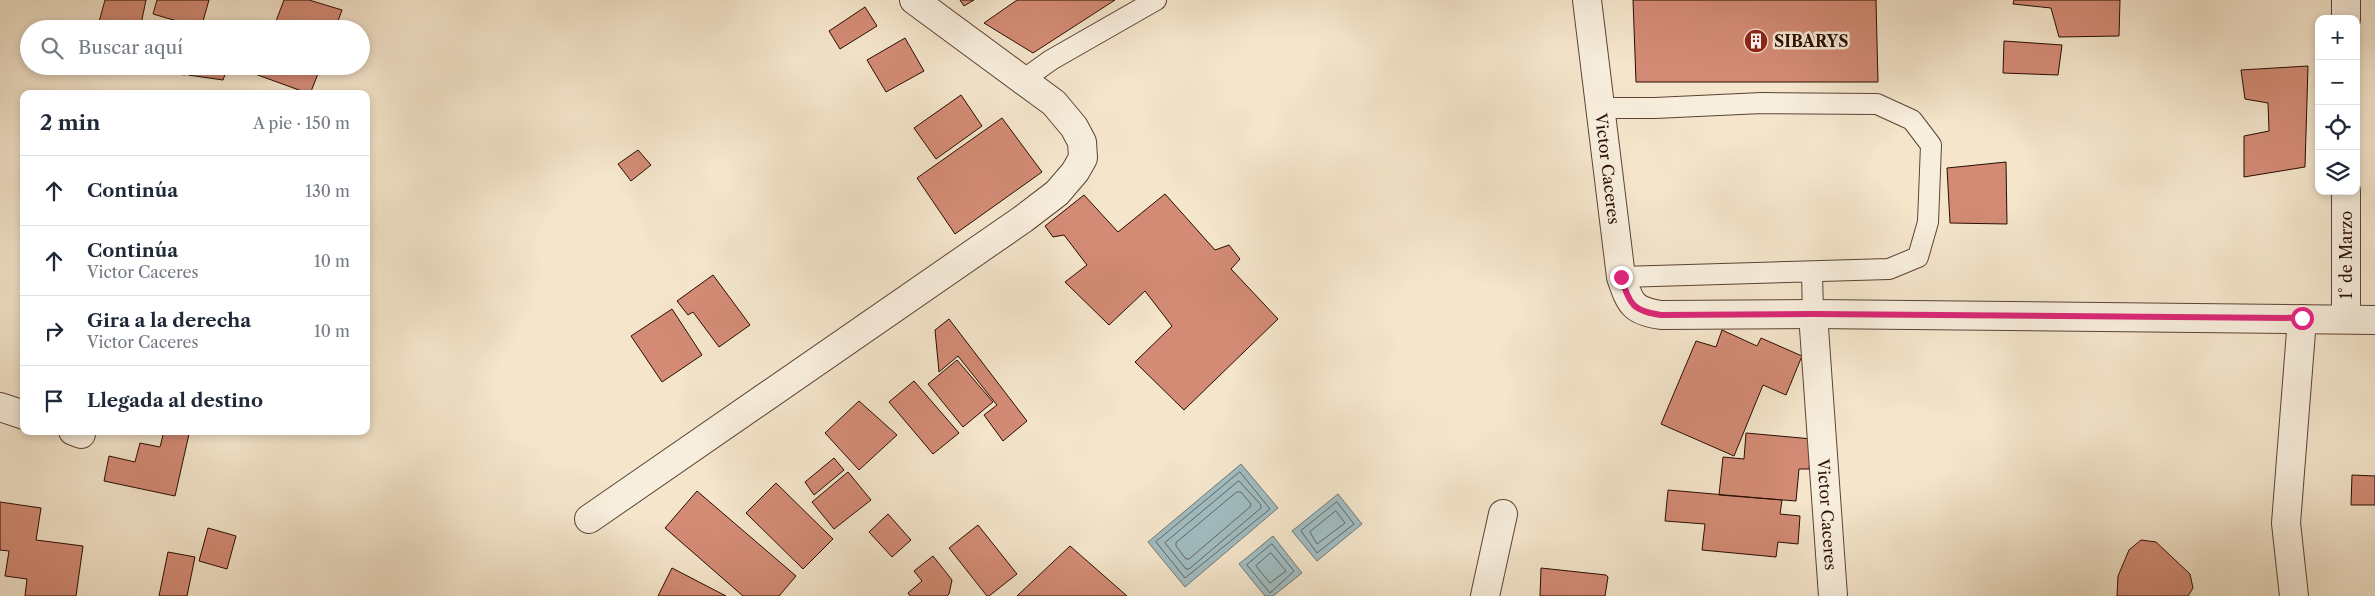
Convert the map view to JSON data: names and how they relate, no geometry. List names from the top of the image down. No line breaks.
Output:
{"streets":{"street":["Victor Caceres","1° de Marzo"]},"crossings":[["Victor Caceres","1° de Marzo"]],"places":{"building":["SIBARYS"]},"page":{"map_buttons":["+","−"],"search":"Buscar aquí","heading":["2 min","A pie · 150 m"],"list":[["Continúa","130 m"],["Continúa","Victor Caceres","10 m"],["Gira a la derecha","Victor Caceres","10 m"],"Llegada al destino"]}}
